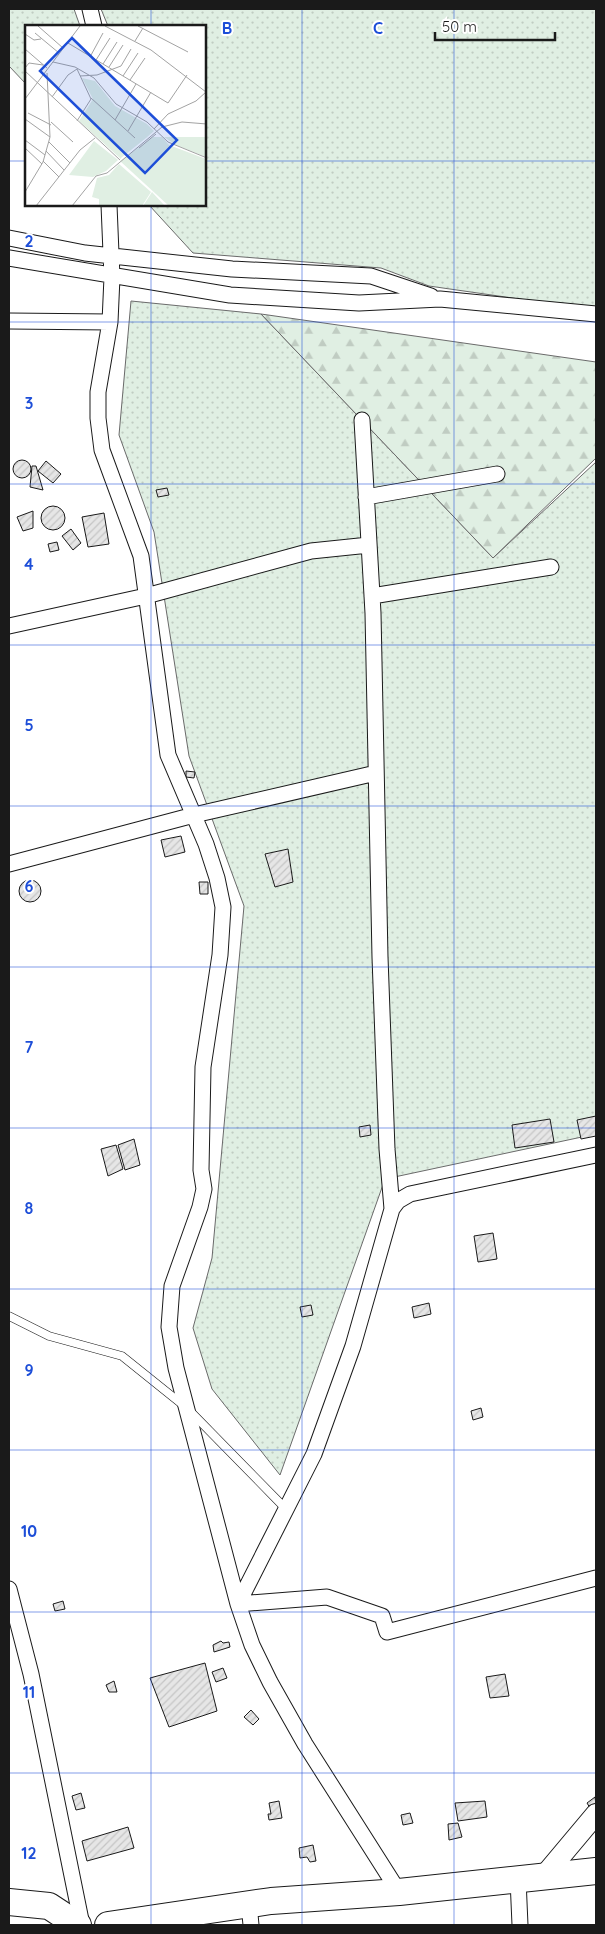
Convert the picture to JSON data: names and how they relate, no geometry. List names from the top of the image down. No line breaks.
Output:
{"scale_bar":"50 m","grid":{"columns":["B","C"],"rows":["2","3","4","5","6","7","8","9","10","11","12"]}}
